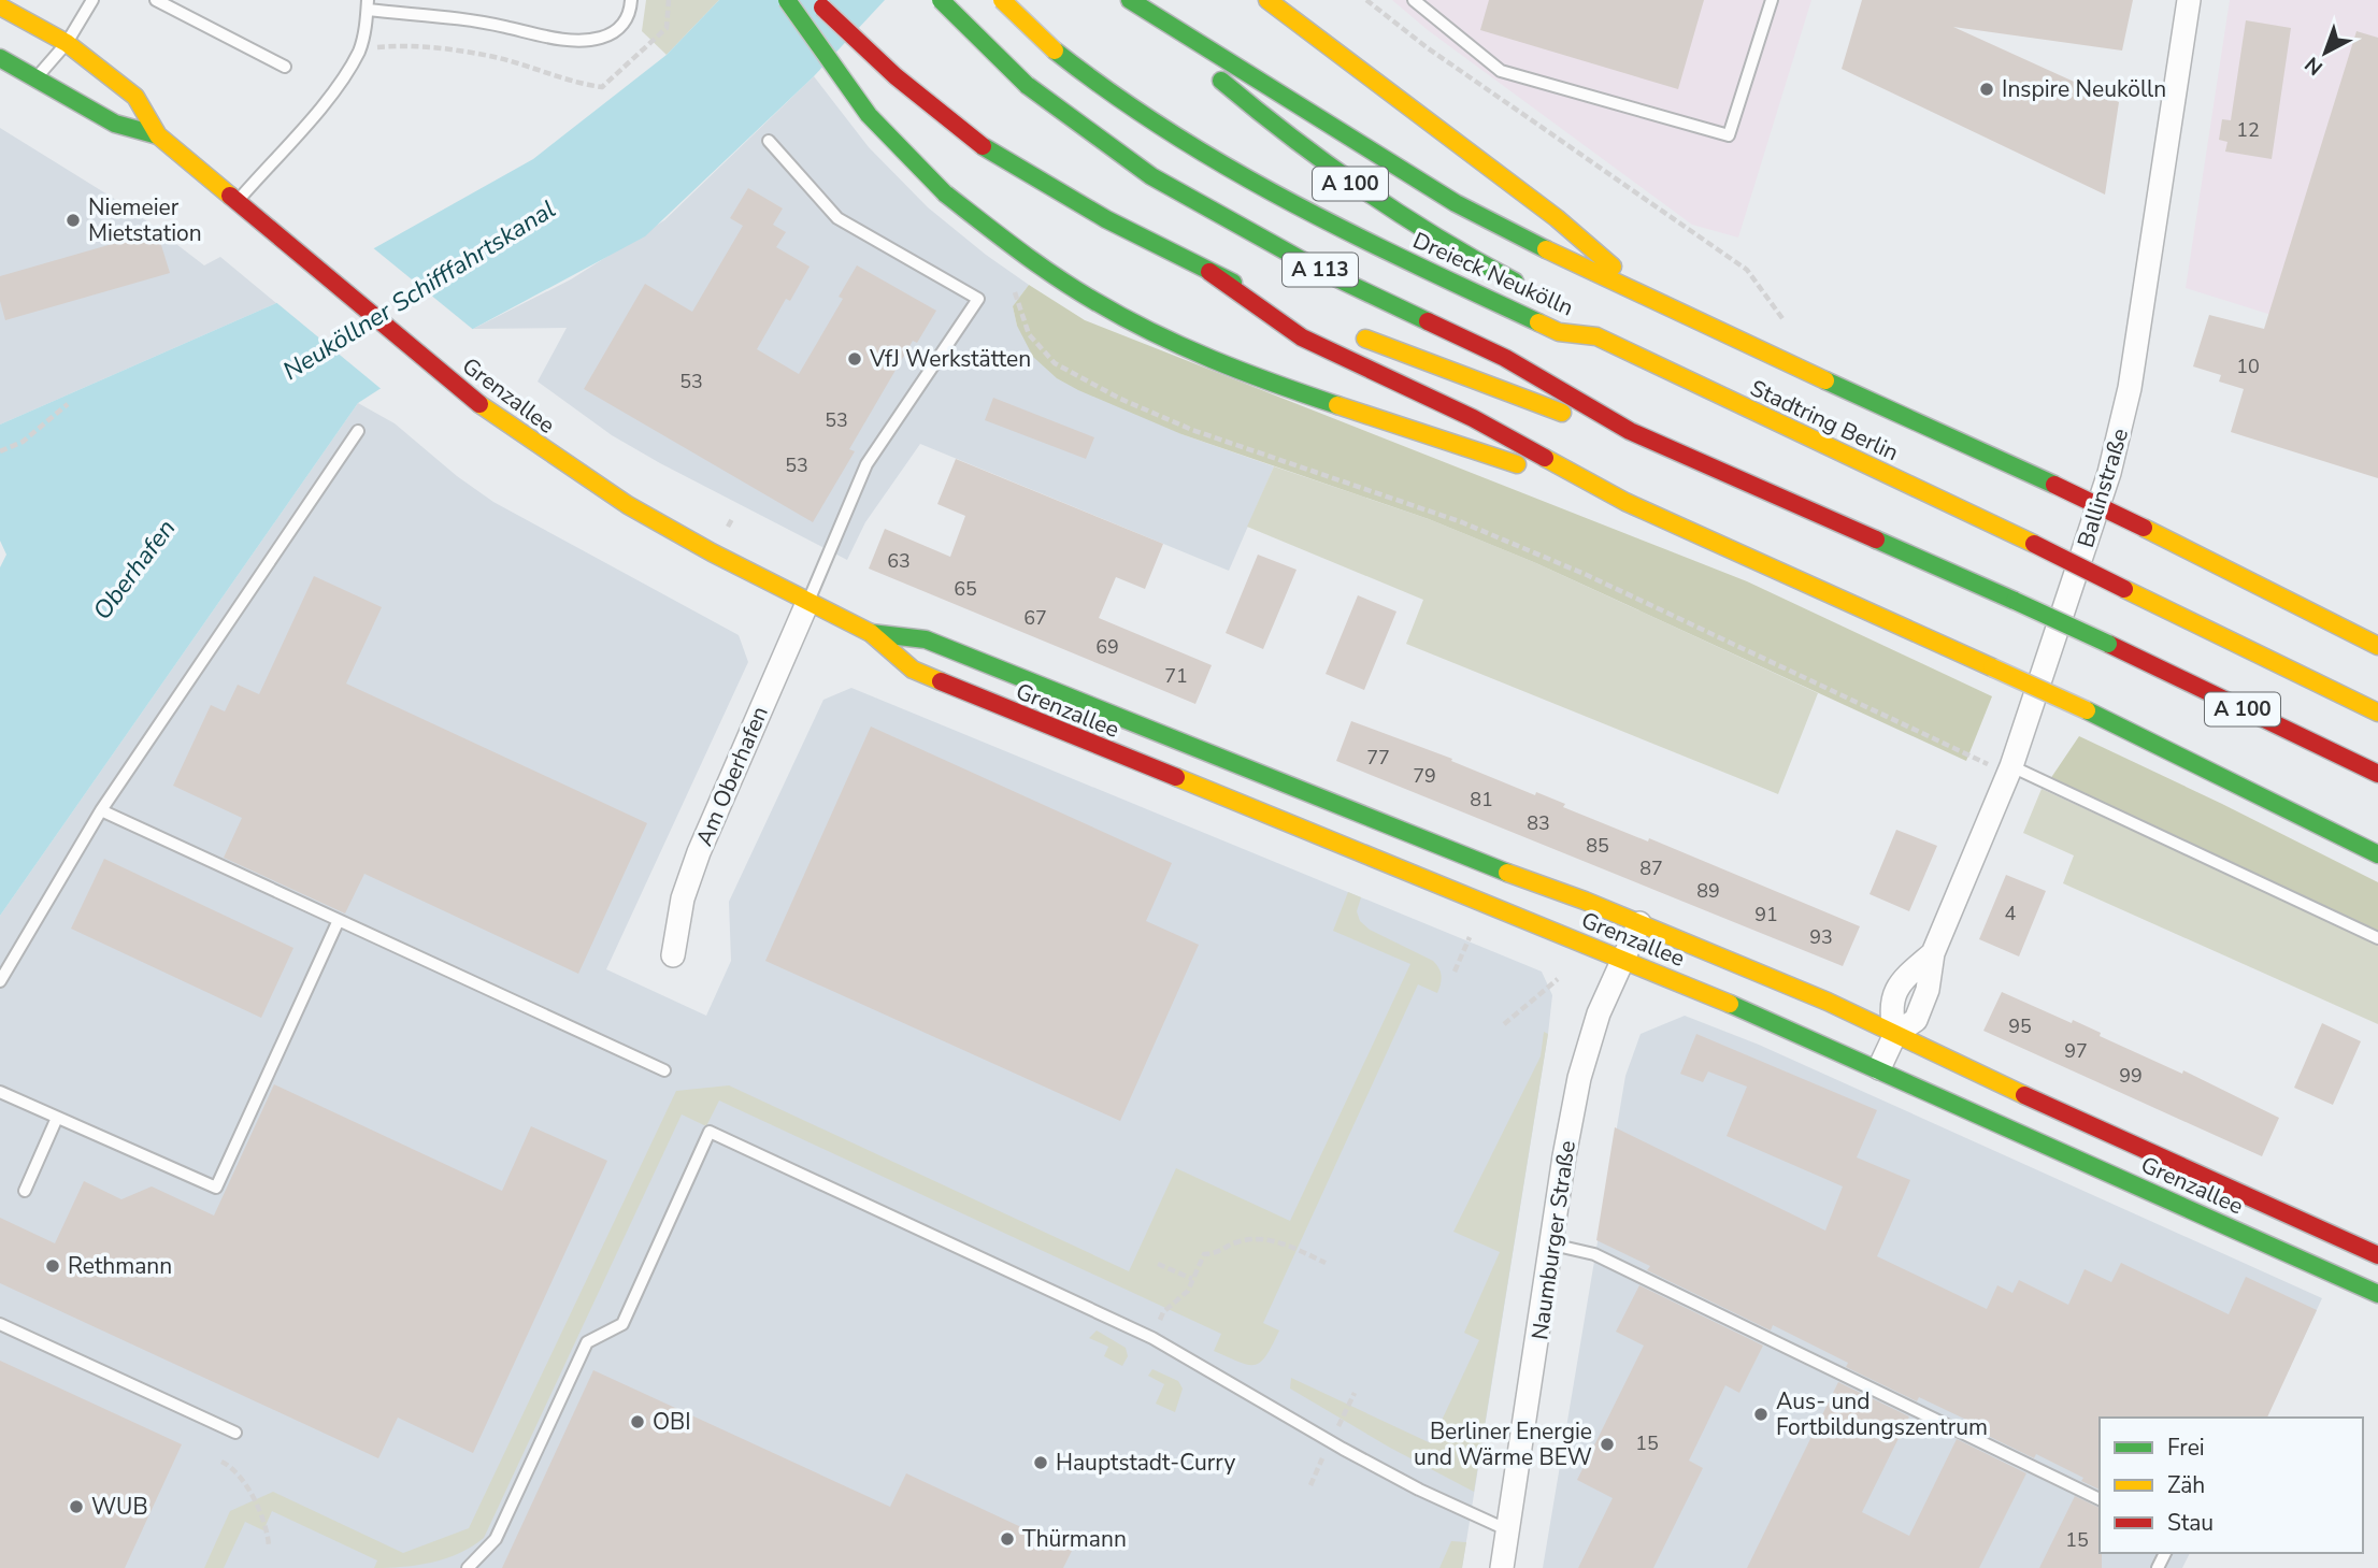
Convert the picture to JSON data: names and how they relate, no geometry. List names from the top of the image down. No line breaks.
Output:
{"streets":{"main road":["A 100","A 113","Dreieck Neukölln","Grenzallee","Stadtring Berlin"],"street":["Ballinstraße","Am Oberhafen","Naumburger Straße"]},"crossings":[["A 100","A 113"],["Dreieck Neukölln","Stadtring Berlin"],["Grenzallee","Ballinstraße"],["Grenzallee","Am Oberhafen"],["Grenzallee","Naumburger Straße"]],"water":["Neuköllner Schifffahrtskanal","Oberhafen"],"places":["Inspire Neukölln","Niemeier Mietstation","VfJ Werkstätten","Rethmann","Aus- und Fortbildungszentrum","OBI","Berliner Energie und Wärme BEW","Hauptstadt-Curry","WUB","Thürmann"],"house_numbers":["12","10","53","53","53","63","65","67","69","71","77","79","81","83","85","87","89","4","91","93","95","97","99","15","15"],"legend":["Frei","Zäh","Stau"],"north":"bottom left"}
